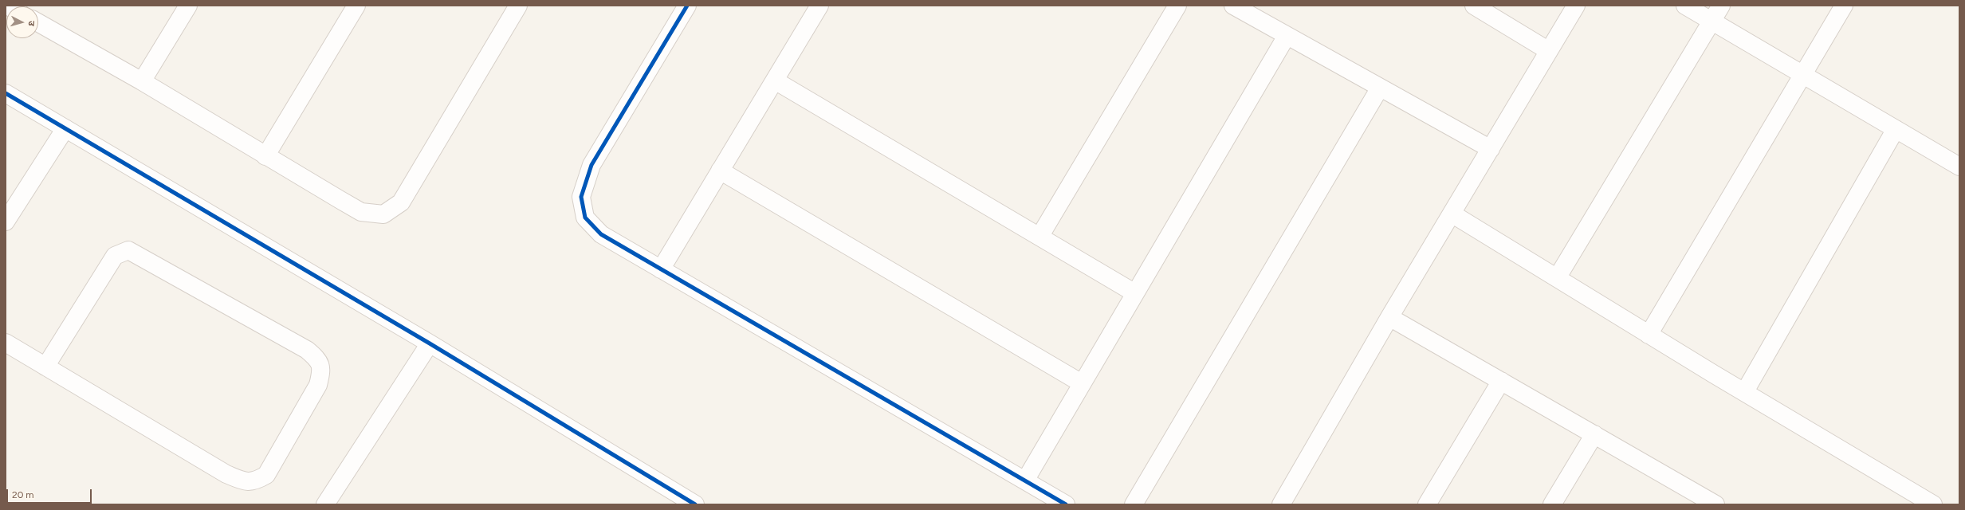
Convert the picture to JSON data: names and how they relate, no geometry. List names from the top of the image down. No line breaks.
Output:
{"scale_bar":"20 m","north":"right"}
